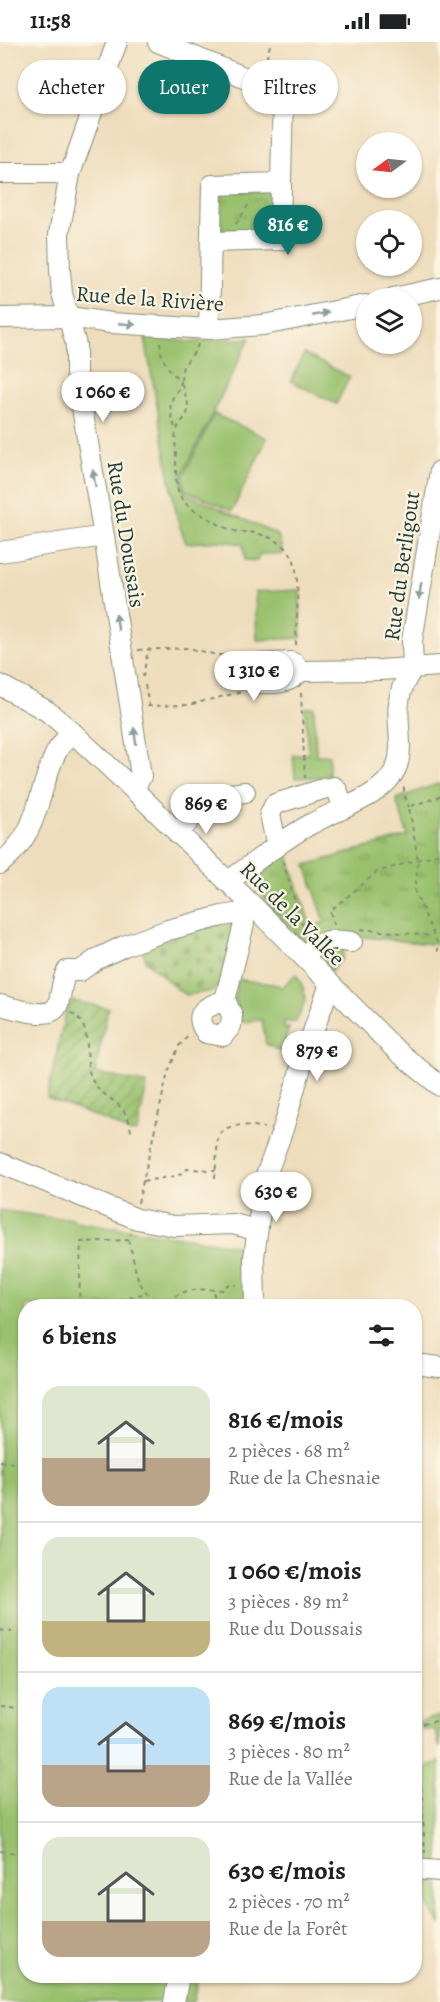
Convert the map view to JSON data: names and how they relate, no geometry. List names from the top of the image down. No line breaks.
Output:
{"streets":{"street":["Rue de la Rivière","Rue du Doussais","Rue du Berligout","Rue de la Vallée"]},"crossings":[["Rue de la Rivière","Rue du Doussais"],["Rue du Doussais","Rue de la Vallée"]],"one_way":["Rue de la Rivière","Rue du Doussais","Rue du Berligout"],"north":"left","page":{"status":"11:58","chip":["Acheter","Louer","Filtres"],"price":["816 €","1 060 €","1 310 €","869 €","879 €","630 €"],"heading":"6 biens","list":[{"name":"816 €/mois","note":"2 pièces · 68 m² · Rue de la Chesnaie"},{"name":"1 060 €/mois","note":"3 pièces · 89 m² · Rue du Doussais"},{"name":"869 €/mois","note":"3 pièces · 80 m² · Rue de la Vallée"},{"name":"630 €/mois","note":"2 pièces · 70 m² · Rue de la Forêt"}]}}
